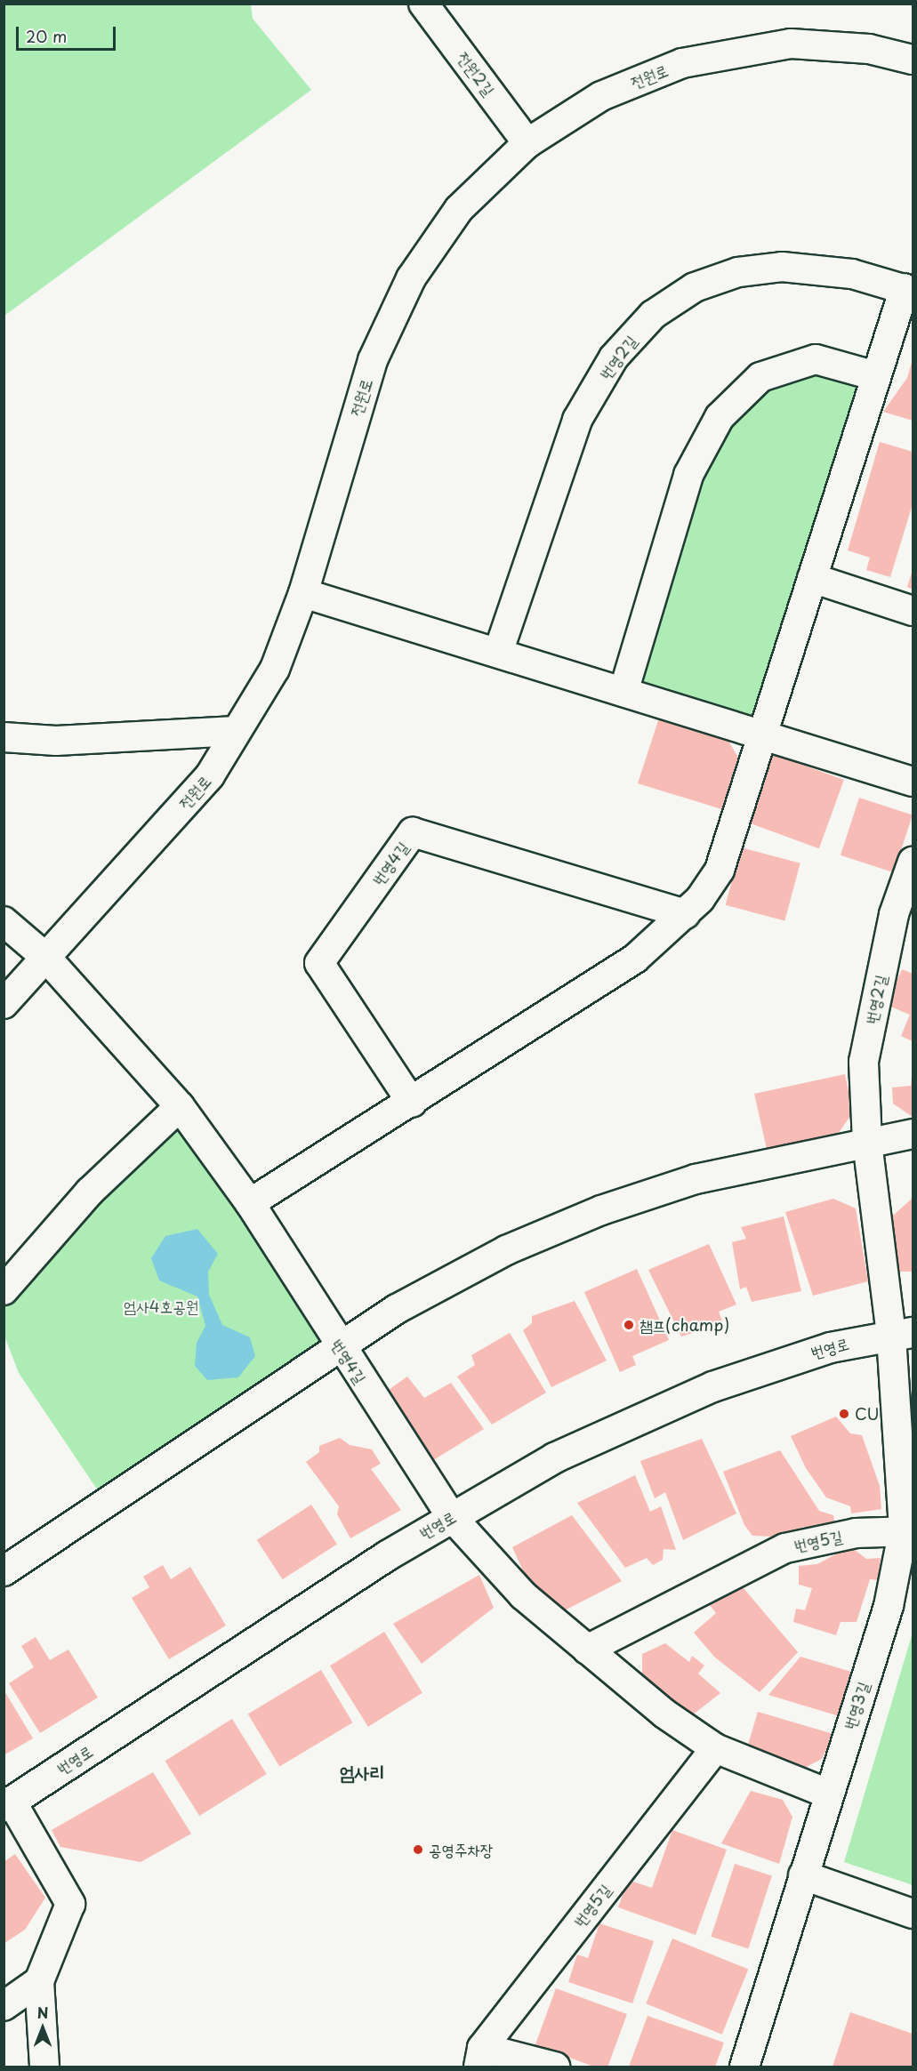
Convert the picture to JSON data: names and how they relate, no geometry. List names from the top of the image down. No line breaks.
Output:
{"streets":{"street":["전원2길","전원로","번영2길","번영4길","번영로","번영5길","번영3길"]},"crossings":[["전원2길","전원로"],["전원로","번영4길"],["번영2길","번영로"],["번영2길","번영3길"],["번영4길","번영로"],["번영로","번영3길"],["번영5길","번영3길"]],"districts":["엄사리"],"parks":["엄사4호공원"],"places":["챔프(champ)","CU","공영주차장"],"scale_bar":"20 m","north":"top"}
